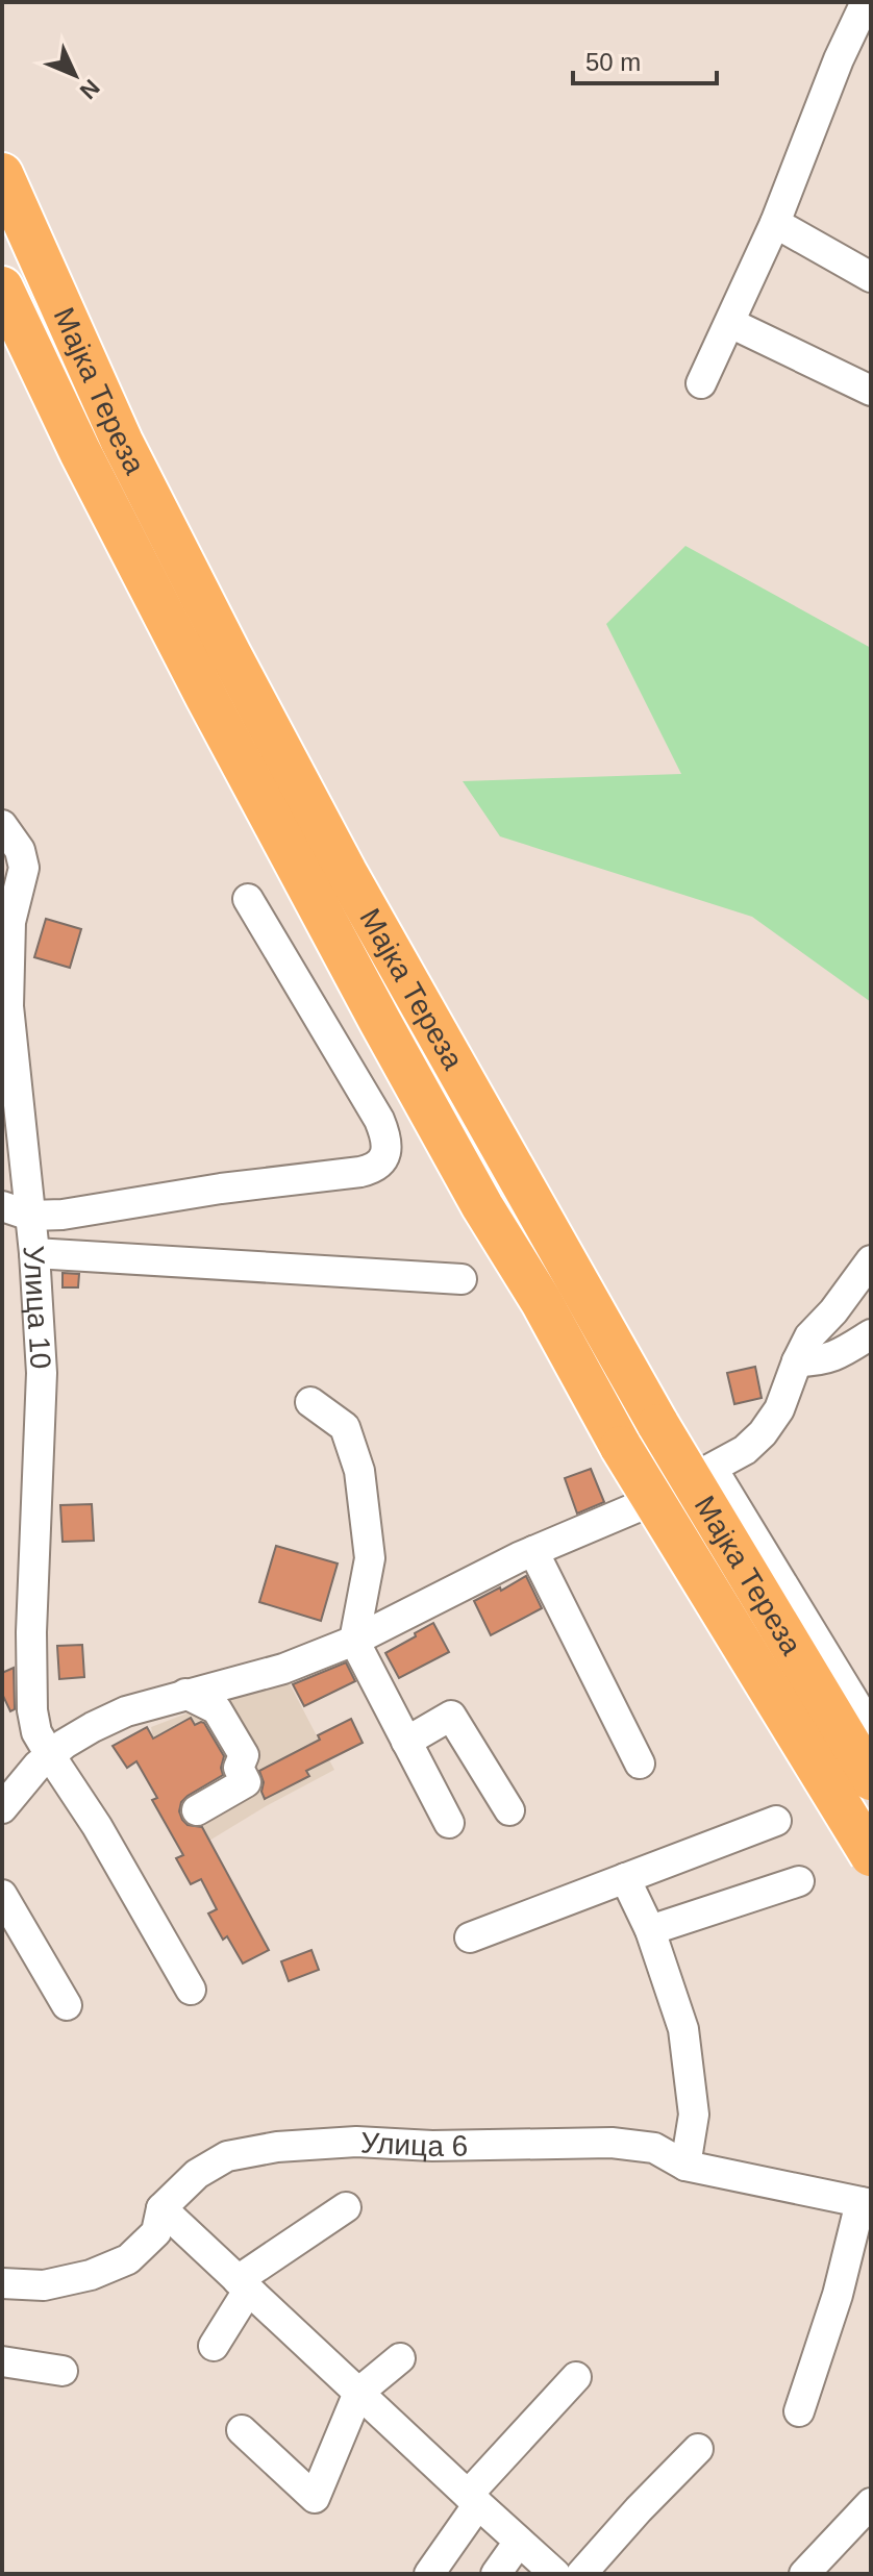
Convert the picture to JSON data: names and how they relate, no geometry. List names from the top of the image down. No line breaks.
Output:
{"streets":{"highway":["Мајка Тереза"],"street":["Улица 10","Улица 6"]},"scale_bar":"50 m","north":"bottom right"}
